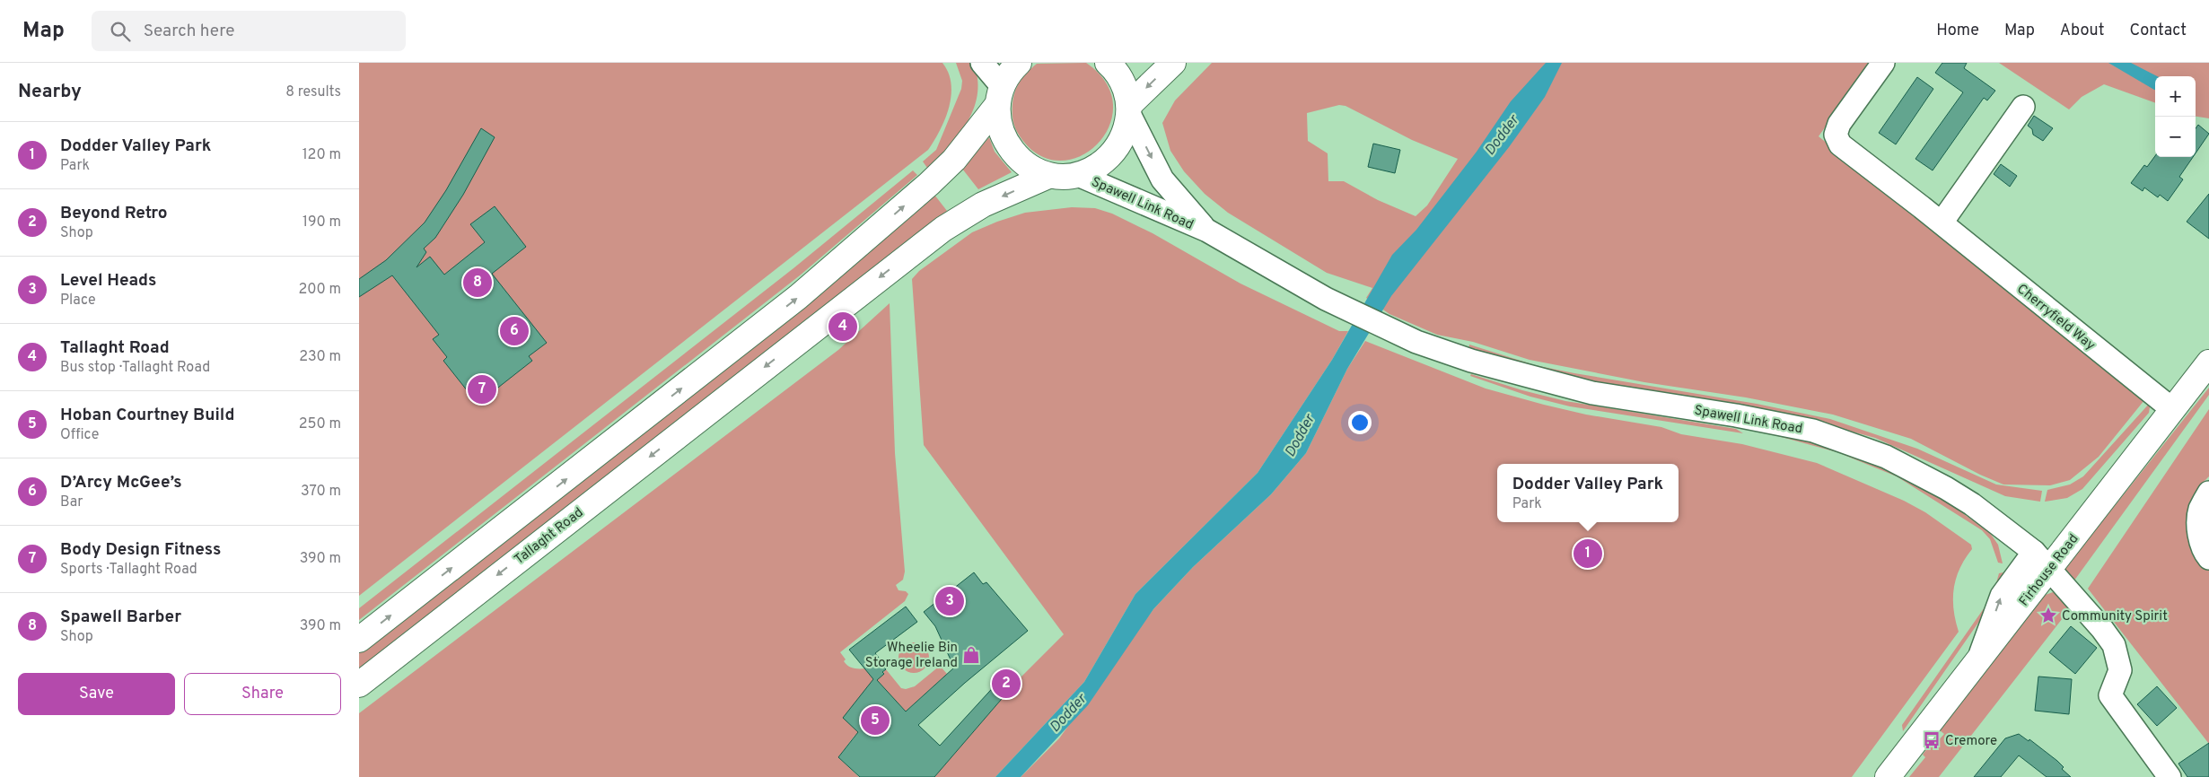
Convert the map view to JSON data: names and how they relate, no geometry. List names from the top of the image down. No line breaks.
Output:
{"streets":{"main road":["Tallaght Road","Firhouse Road"],"street":["Spawell Link Road","Cherryfield Way"]},"crossings":[["Spawell Link Road","Firhouse Road"],["Cherryfield Way","Firhouse Road"]],"water":["Dodder"],"places":{"place":["Community Spirit"],"shop":["Wheelie Bin Storage Ireland"],"bus stop":["Cremore"]},"page":{"header":"Map","search":"Search here","nav":["Home","Map","About","Contact"],"heading":["Nearby","8 results"],"map_buttons":["+","−"],"list":[{"mark":"1","name":"Dodder Valley Park","note":"Park","value":"120 m"},{"mark":"2","name":"Beyond Retro","note":"Shop","value":"190 m"},{"mark":"3","name":"Level Heads","note":"Place","value":"200 m"},{"mark":"4","name":"Tallaght Road","note":"Bus stop · Tallaght Road","value":"230 m"},{"mark":"5","name":"Hoban Courtney Build","note":"Office","value":"250 m"},{"mark":"6","name":"D’Arcy McGee’s","note":"Bar","value":"370 m"},{"mark":"7","name":"Body Design Fitness","note":"Sports · Tallaght Road","value":"390 m"},{"mark":"8","name":"Spawell Barber","note":"Shop","value":"390 m"}],"pins":["8","4","6","7","1","3","2","5"],"popup":["Dodder Valley Park","Park"],"buttons":["Save","Share"]}}
